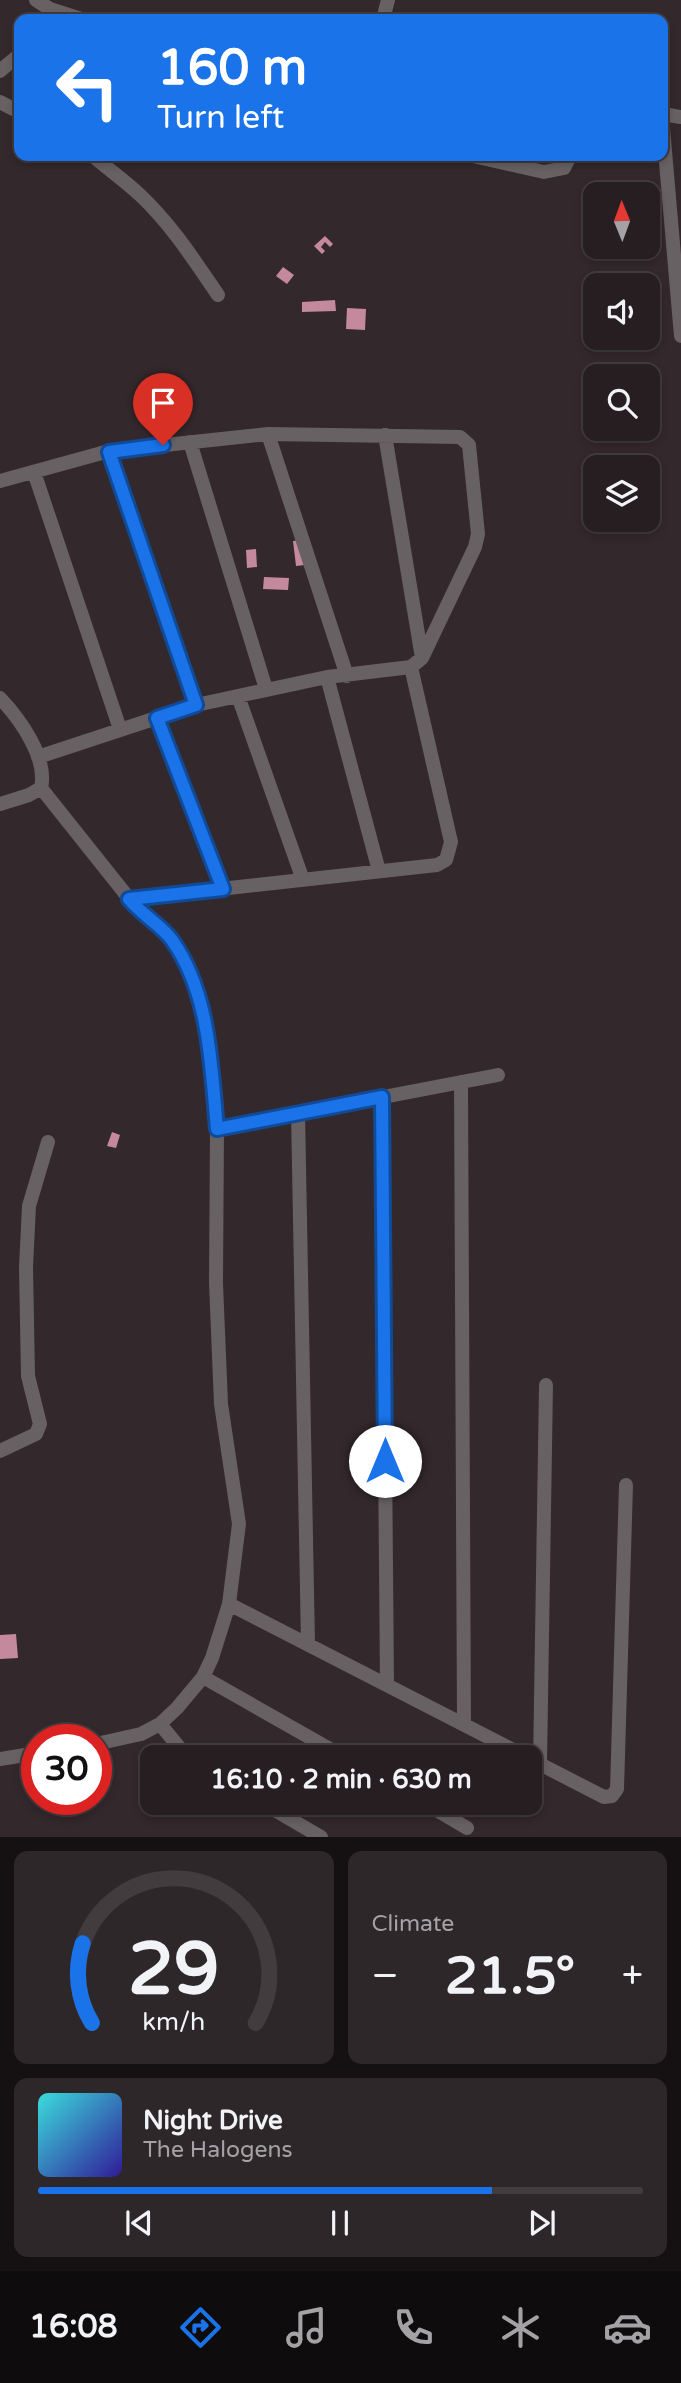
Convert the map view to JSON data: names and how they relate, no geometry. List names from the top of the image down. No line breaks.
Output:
{"north":"top","page":{"turn":["160 m","Turn left"],"limit":"30","trip":"16:10 · 2 min · 630 m","tile":"Climate","heat":["−","21.5°","+"],"song":["Night Drive","The Halogens"],"tabs":"16:08","gauge":["29","km/h"]}}
